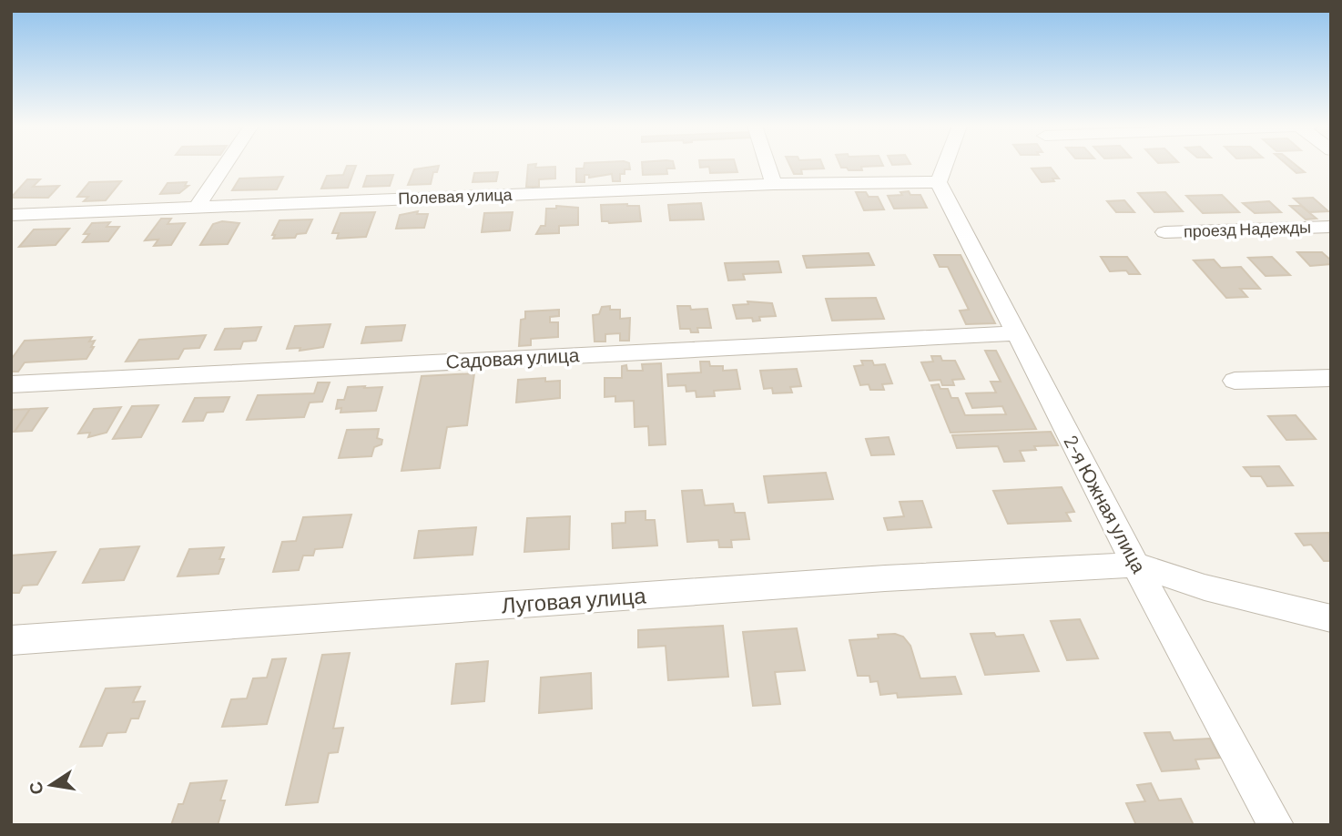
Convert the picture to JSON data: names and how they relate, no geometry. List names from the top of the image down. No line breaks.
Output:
{"streets":{"street":["Полевая улица","проезд Надежды","Садовая улица","2-я Южная улица","Луговая улица"]},"crossings":[["Полевая улица","2-я Южная улица"],["Садовая улица","2-я Южная улица"],["2-я Южная улица","Луговая улица"]],"north":"left"}
